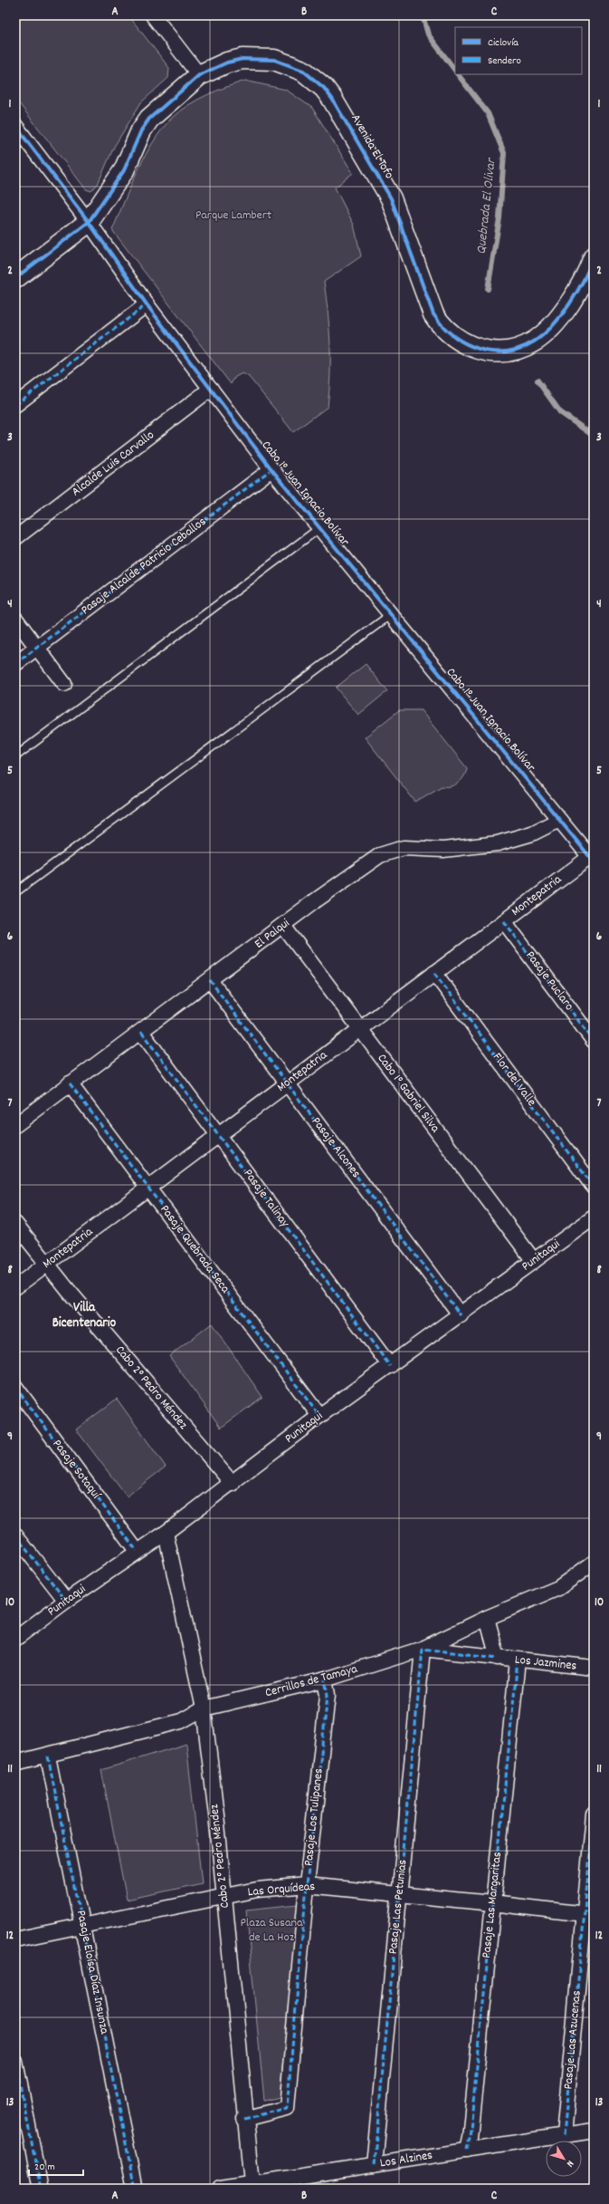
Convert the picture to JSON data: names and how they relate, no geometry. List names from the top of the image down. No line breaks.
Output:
{"streets":{"street":["Avenida El Tofo","Alcalde Luis Carvallo","Cabo 1° Juan Ignacio Bolívar","Pasaje Alcalde Patricio Ceballos","Montepatria","El Palqui","Pasaje Puclaro","Flor del Valle","Cabo 1° Gabriel Silva","Pasaje Alcones","Pasaje Talinay","Pasaje Quebrada Seca","Punitaqui","Cabo 2° Pedro Méndez","Pasaje Sotaquí","Los Jazmines","Cerrillos de Tamaya","Pasaje Los Tulipanes","Las Orquídeas","Pasaje Las Margaritas","Pasaje Las Petunias","Pasaje Eloísa Díaz Insunza","Pasaje Las Azucenas","Los Alzines"]},"crossings":[["Avenida El Tofo","Cabo 1° Juan Ignacio Bolívar"],["Alcalde Luis Carvallo","Cabo 1° Juan Ignacio Bolívar"],["Cabo 1° Juan Ignacio Bolívar","Pasaje Alcalde Patricio Ceballos"],["Cabo 1° Juan Ignacio Bolívar","Montepatria"],["Cabo 1° Juan Ignacio Bolívar","El Palqui"],["Montepatria","Pasaje Puclaro"],["Montepatria","Flor del Valle"],["Montepatria","Cabo 1° Gabriel Silva"],["Montepatria","Pasaje Alcones"],["Montepatria","Pasaje Talinay"],["Montepatria","Pasaje Quebrada Seca"],["Montepatria","Cabo 2° Pedro Méndez"],["El Palqui","Cabo 1° Gabriel Silva"],["El Palqui","Pasaje Alcones"],["El Palqui","Pasaje Talinay"],["El Palqui","Pasaje Quebrada Seca"],["Cabo 1° Gabriel Silva","Punitaqui"],["Pasaje Alcones","Punitaqui"],["Pasaje Talinay","Punitaqui"],["Pasaje Quebrada Seca","Punitaqui"],["Punitaqui","Cabo 2° Pedro Méndez"],["Punitaqui","Pasaje Sotaquí"],["Cabo 2° Pedro Méndez","Cerrillos de Tamaya"],["Cabo 2° Pedro Méndez","Pasaje Los Tulipanes"],["Cabo 2° Pedro Méndez","Las Orquídeas"],["Cabo 2° Pedro Méndez","Los Alzines"],["Los Jazmines","Cerrillos de Tamaya"],["Los Jazmines","Pasaje Las Margaritas"],["Los Jazmines","Pasaje Las Petunias"],["Cerrillos de Tamaya","Pasaje Los Tulipanes"],["Cerrillos de Tamaya","Pasaje Las Petunias"],["Cerrillos de Tamaya","Pasaje Eloísa Díaz Insunza"],["Pasaje Los Tulipanes","Las Orquídeas"],["Las Orquídeas","Pasaje Las Margaritas"],["Las Orquídeas","Pasaje Las Petunias"],["Las Orquídeas","Pasaje Eloísa Díaz Insunza"],["Las Orquídeas","Pasaje Las Azucenas"],["Pasaje Las Margaritas","Los Alzines"],["Pasaje Las Petunias","Los Alzines"],["Pasaje Las Azucenas","Los Alzines"]],"districts":["Villa Bicentenario"],"water":["Quebrada El Olivar"],"parks":["Parque Lambert","Plaza Susana de La Hoz"],"legend":["Ciclovía","Sendero"],"scale_bar":"20 m","north":"bottom right","grid":{"columns":["A","B","C"],"rows":["1","2","3","4","5","6","7","8","9","10","11","12","13"]}}
